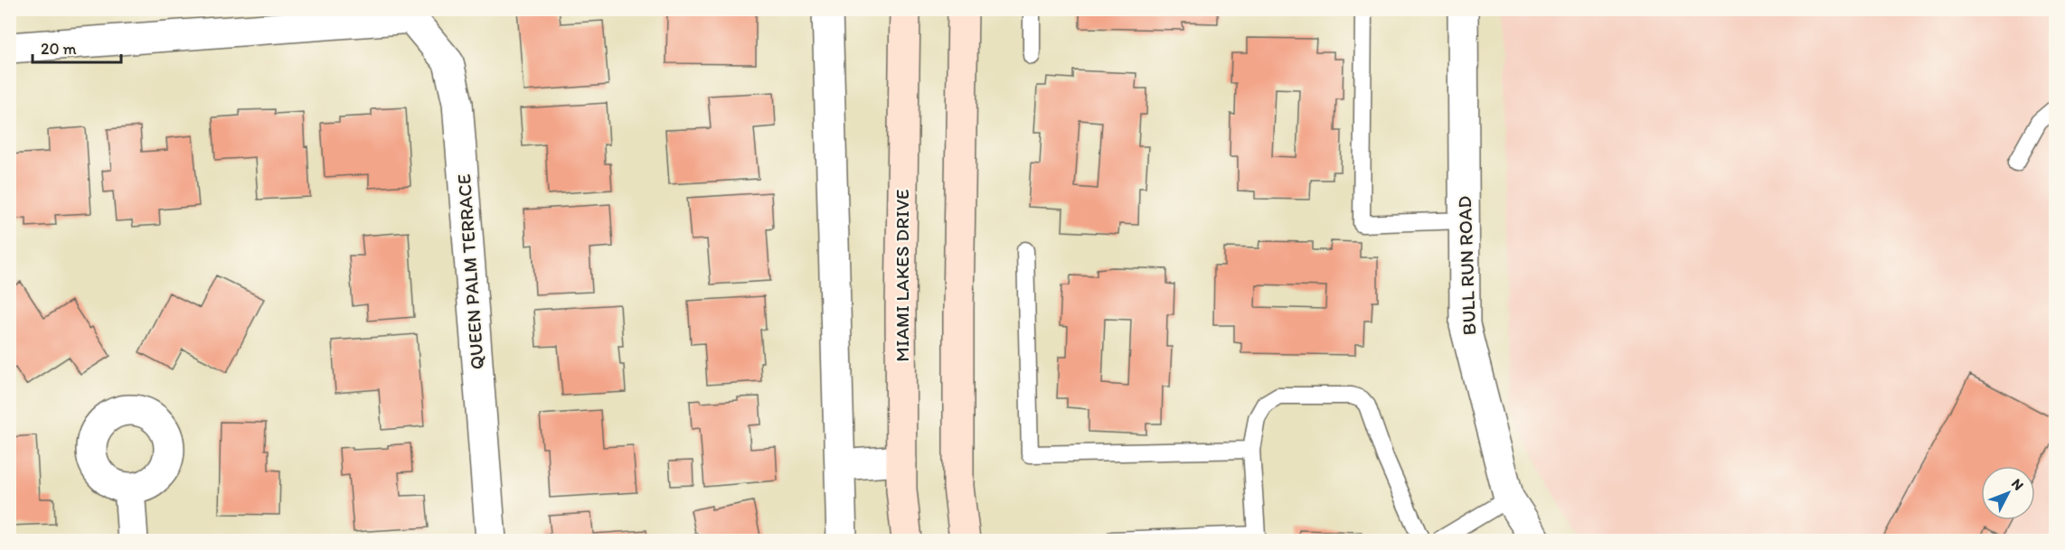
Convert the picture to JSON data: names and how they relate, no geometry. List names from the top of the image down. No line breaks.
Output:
{"streets":{"main road":["MIAMI LAKES DRIVE"],"street":["BULL RUN ROAD","QUEEN PALM TERRACE"]},"scale_bar":"20 m","north":"top right"}
